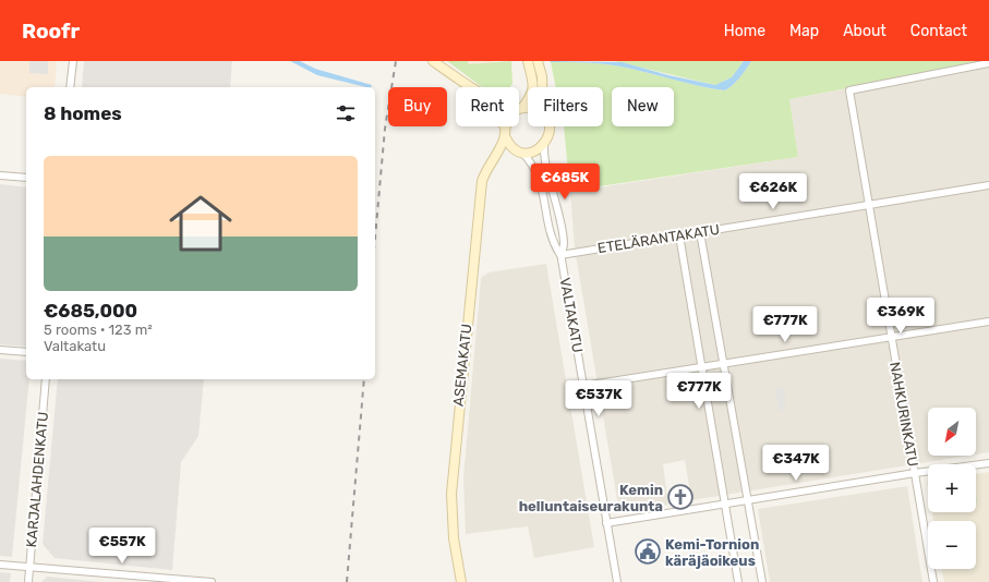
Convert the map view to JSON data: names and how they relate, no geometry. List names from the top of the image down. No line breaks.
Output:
{"streets":{"main road":["ASEMAKATU"],"street":["ETELÄRANTAKATU","VALTAKATU","NAHKURINKATU","KARJALAHDENKATU"]},"crossings":[["ETELÄRANTAKATU","VALTAKATU"],["ETELÄRANTAKATU","NAHKURINKATU"]],"places":{"church":["Kemin helluntaiseurakunta"],"public building":["Kemi-Tornion käräjäoikeus"]},"north":"bottom left","page":{"header":"Roofr","nav":["Home","Map","About","Contact"],"chip":["Buy","Rent","Filters","New"],"heading":"8 homes","list":[{"name":"€685,000","note":"5 rooms · 123 m² · Valtakatu"}],"price":["€685K","€626K","€369K","€777K","€777K","€537K","€347K","€557K"],"map_buttons":["+","−"]}}
